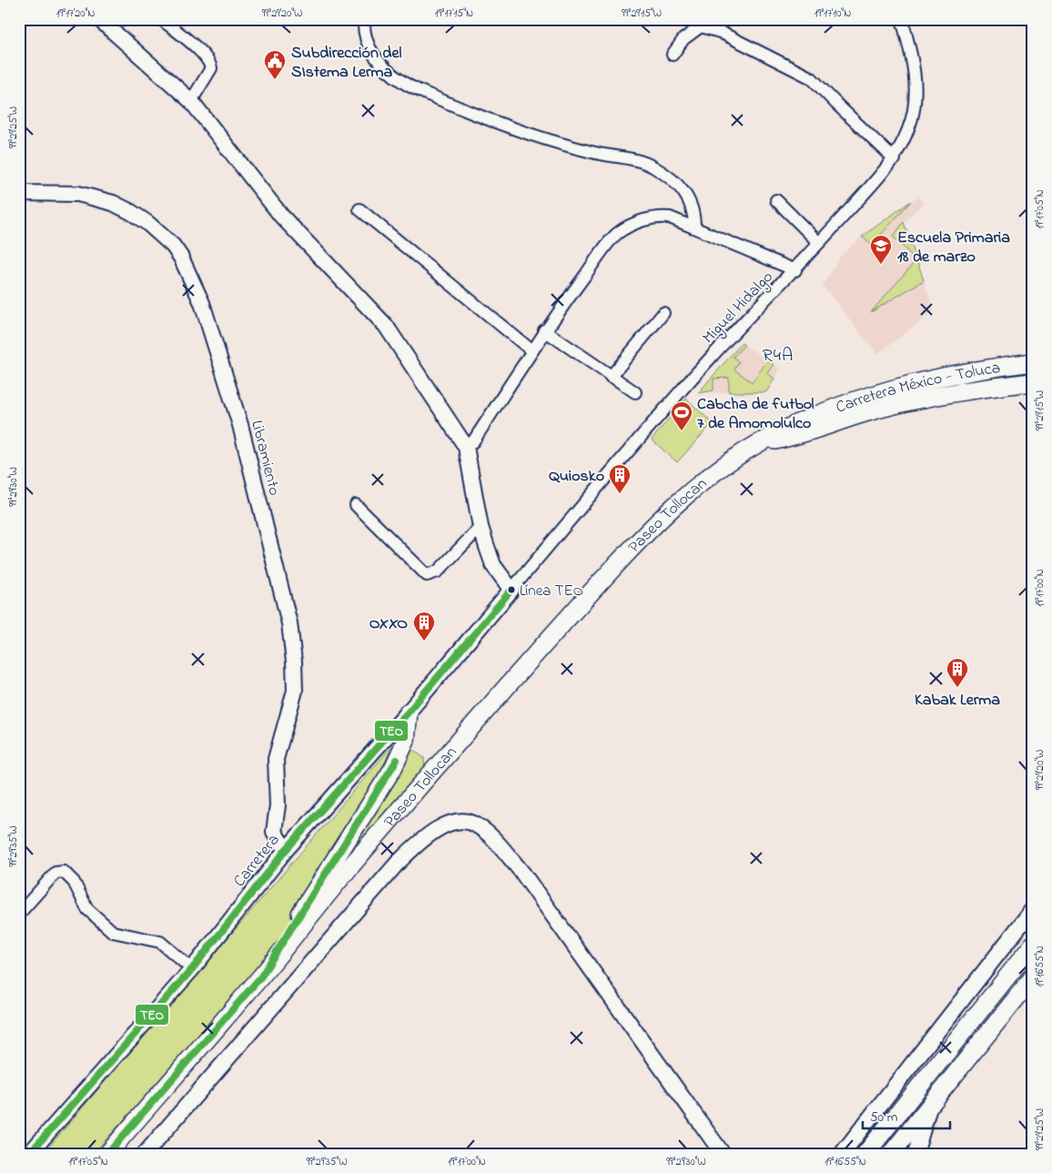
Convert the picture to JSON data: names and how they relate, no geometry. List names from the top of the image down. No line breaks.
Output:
{"streets":{"highway":["Carretera México - Toluca","Paseo Tollocan"],"main road":["Libramiento","Carretera"],"street":["Miguel Hidalgo"]},"crossings":[["Miguel Hidalgo","Carretera"],["Carretera México - Toluca","Paseo Tollocan"],["Libramiento","Carretera"]],"districts":["R4A"],"places":{"public building":["Subdirección del SIstema Lerma"],"school or university":["Escuela Primaria 18 de marzo"],"sports":["Cabcha de futbol 7 de Amomolulco"],"building":["Quiosko","OXXO","Kabak Lerma"],"other":["Línea TEO"]},"lines":["transit line TEO"],"scale_bar":"50 m","coordinates":["19°17'20\"N","99°29'20\"W","19°17'15\"N","99°29'15\"W","19°17'10\"N","99°29'25\"W","19°17'05\"N","99°29'30\"W","19°17'00\"N","99°29'35\"W","19°16'55\"N"]}
